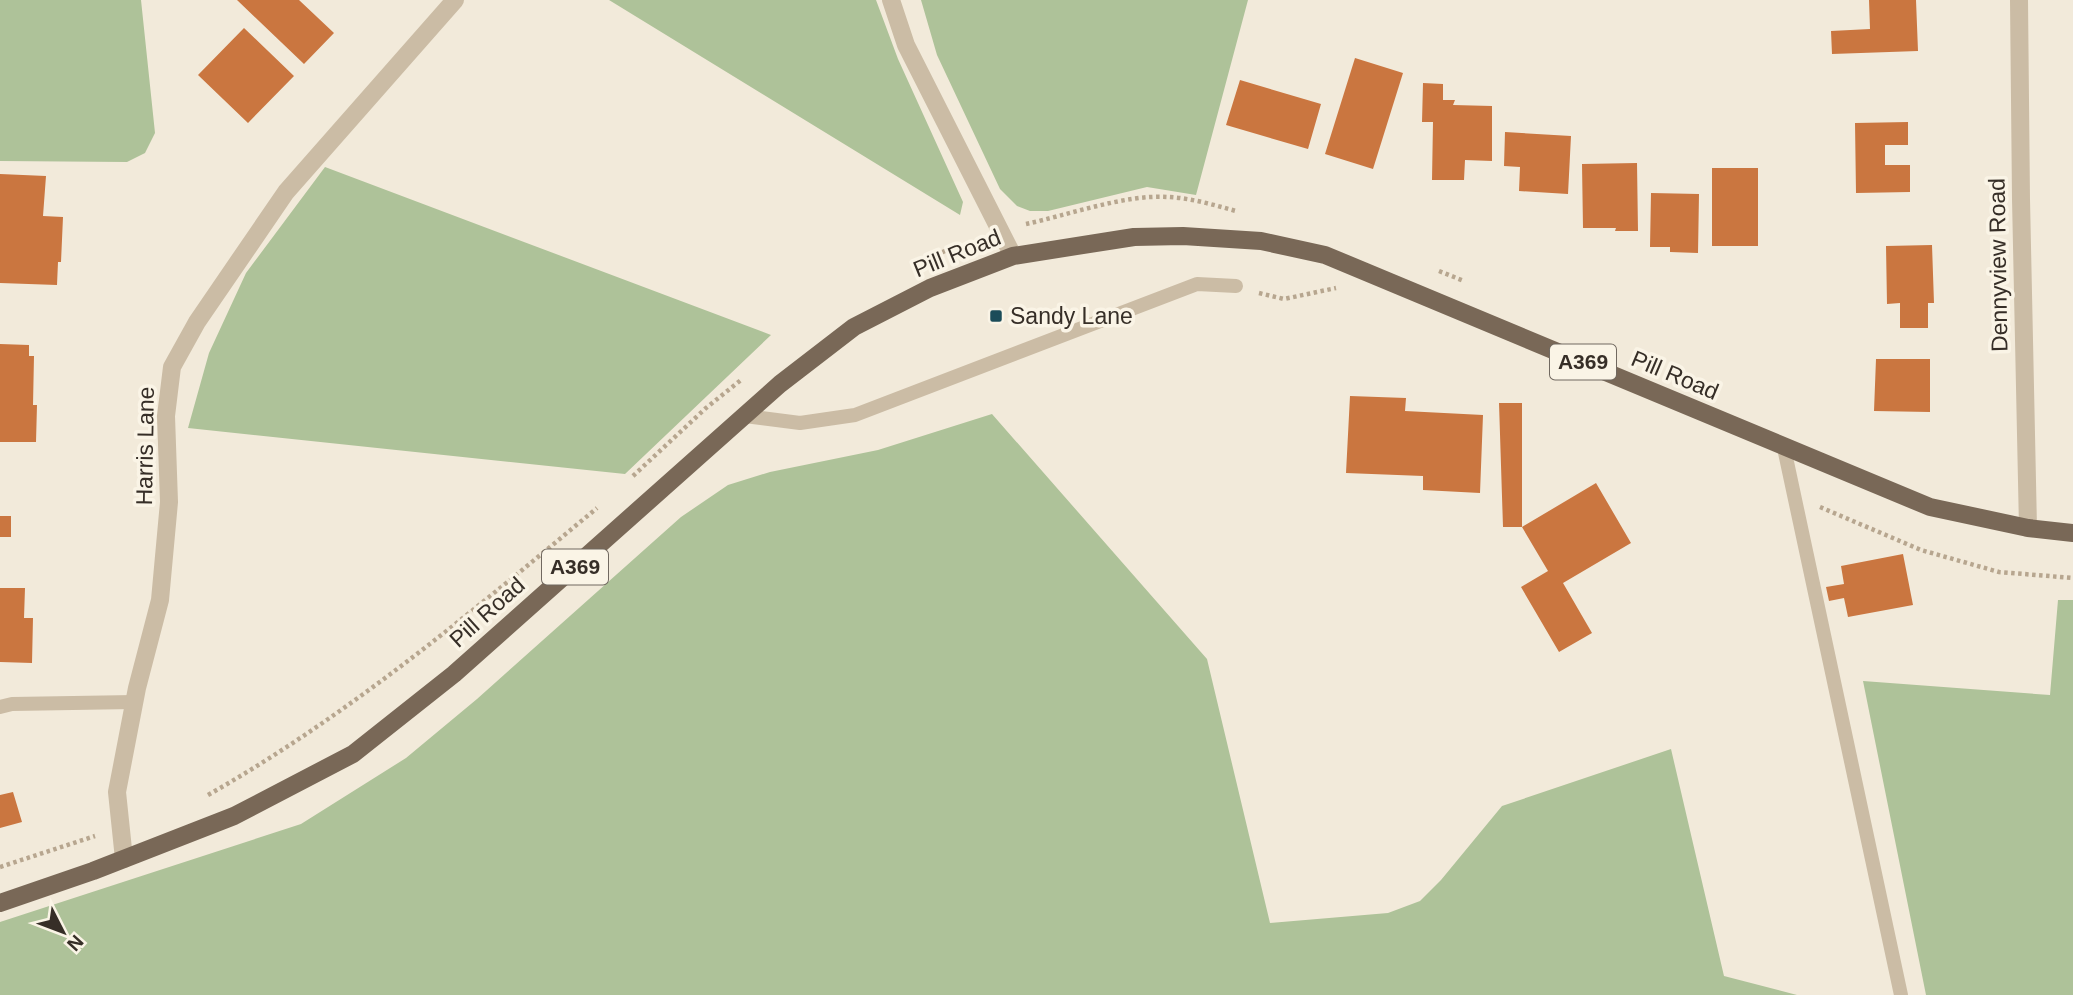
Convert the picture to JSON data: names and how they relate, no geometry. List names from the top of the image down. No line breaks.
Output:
{"streets":{"main road":["Pill Road","A369"],"street":["Dennyview Road","Harris Lane"]},"crossings":[["Pill Road","Dennyview Road"],["Pill Road","Harris Lane"]],"places":{"transit":["Sandy Lane"]},"north":"bottom right"}
